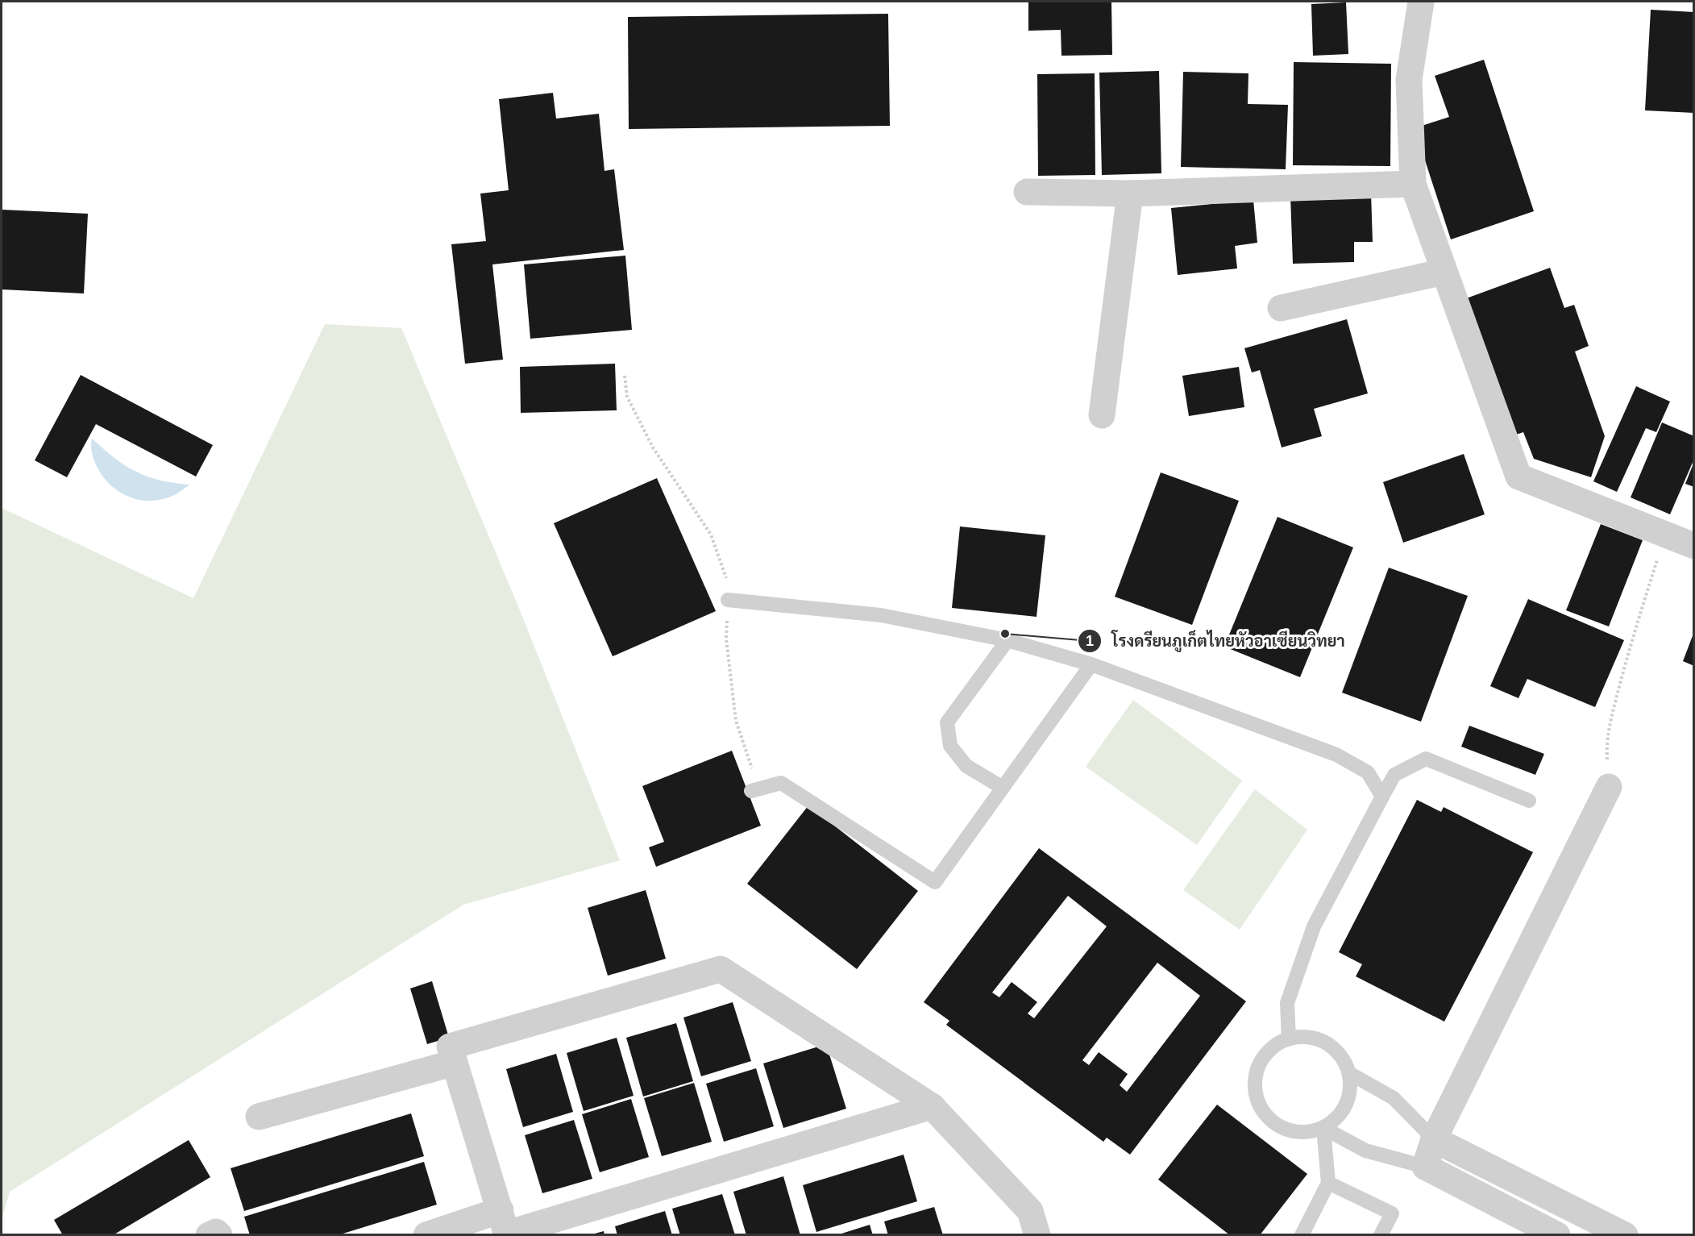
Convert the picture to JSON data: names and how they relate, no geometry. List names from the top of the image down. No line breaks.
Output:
{"places":["โรงดรียนภูเก็ตไทยหัวอาเซียนวิทยา"]}
